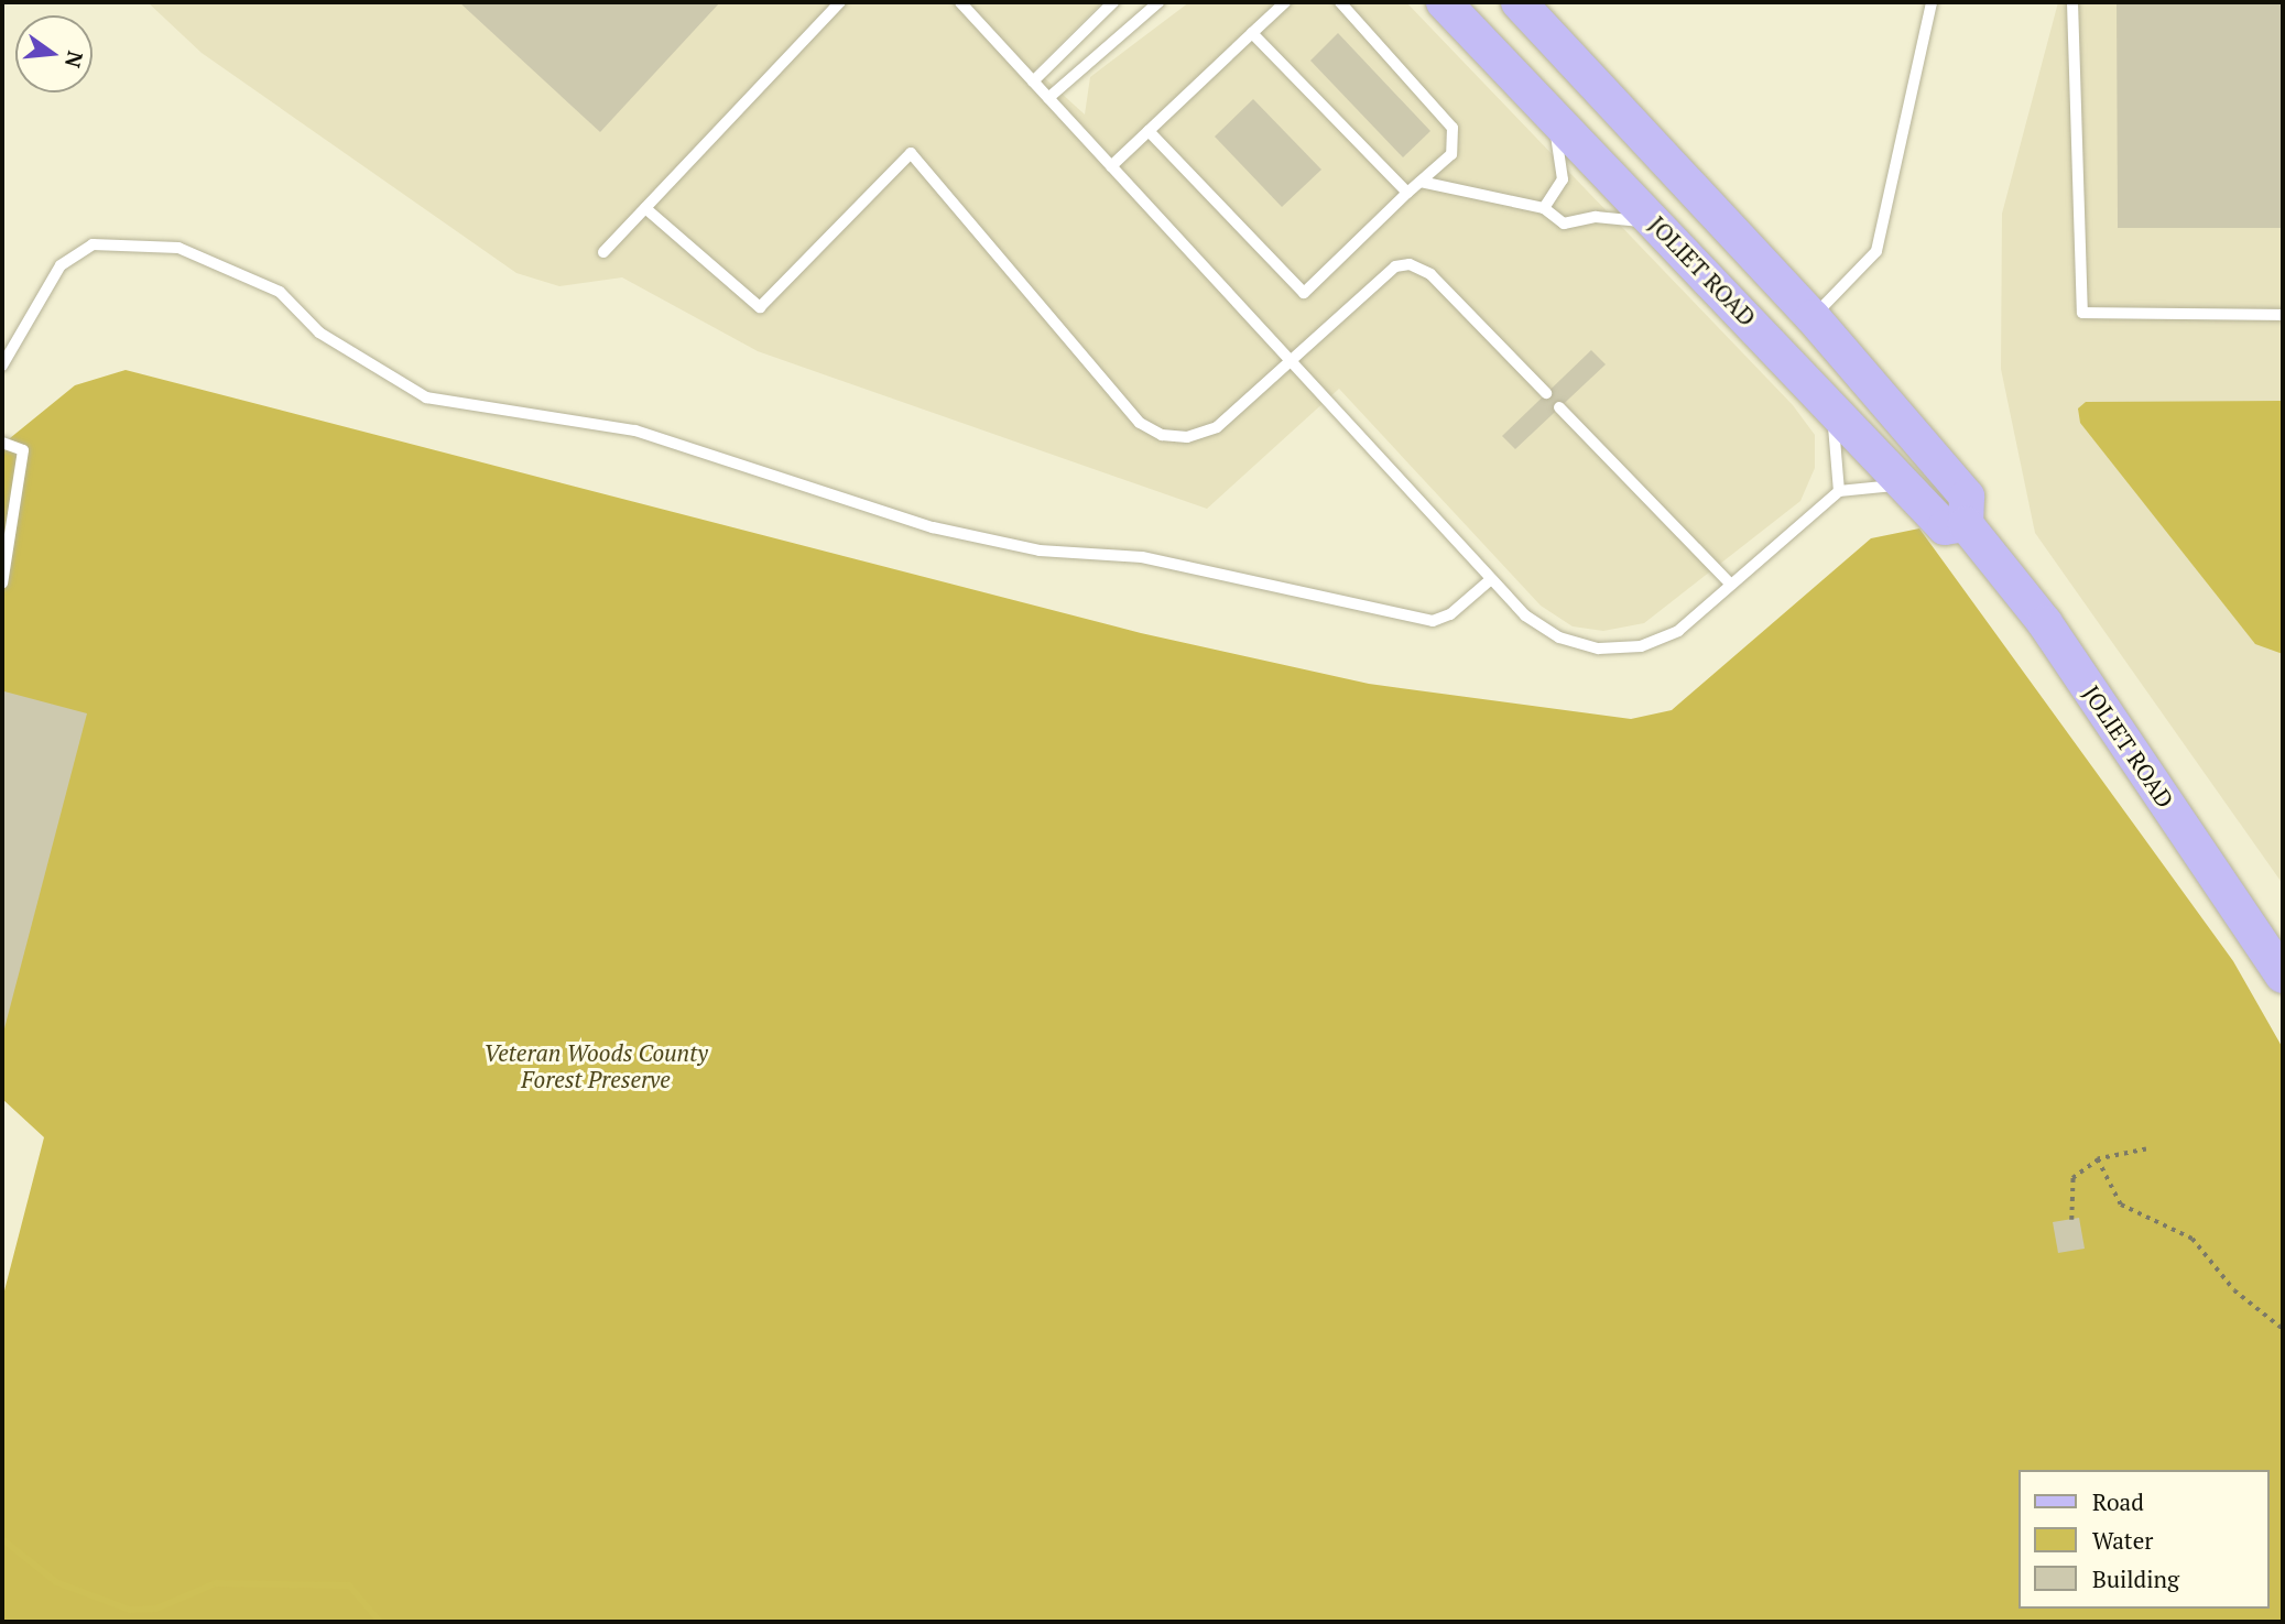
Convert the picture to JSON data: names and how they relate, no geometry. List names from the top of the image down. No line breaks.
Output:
{"streets":{"main road":["JOLIET ROAD"]},"parks":["Veteran Woods County Forest Preserve"],"legend":["Road","Water","Building"],"north":"right"}
